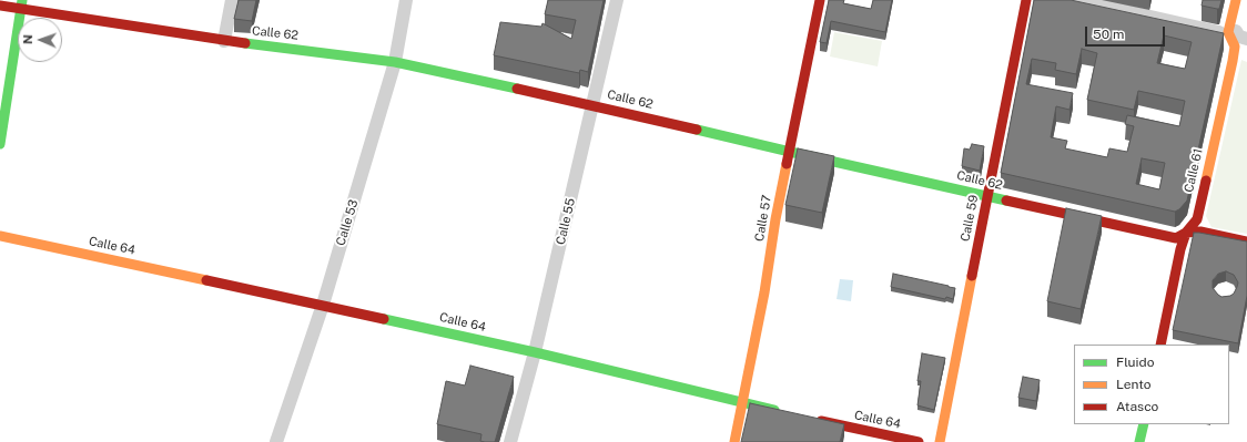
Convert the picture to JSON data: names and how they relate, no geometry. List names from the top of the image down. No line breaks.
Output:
{"streets":{"main road":["Calle 62","Calle 61","Calle 57","Calle 59","Calle 64"],"street":["Calle 55","Calle 53"]},"crossings":[["Calle 62","Calle 61"],["Calle 62","Calle 57"],["Calle 62","Calle 59"],["Calle 62","Calle 55"],["Calle 62","Calle 53"],["Calle 57","Calle 64"],["Calle 55","Calle 64"],["Calle 53","Calle 64"]],"legend":["Fluido","Lento","Atasco"],"scale_bar":"50 m","north":"left"}
